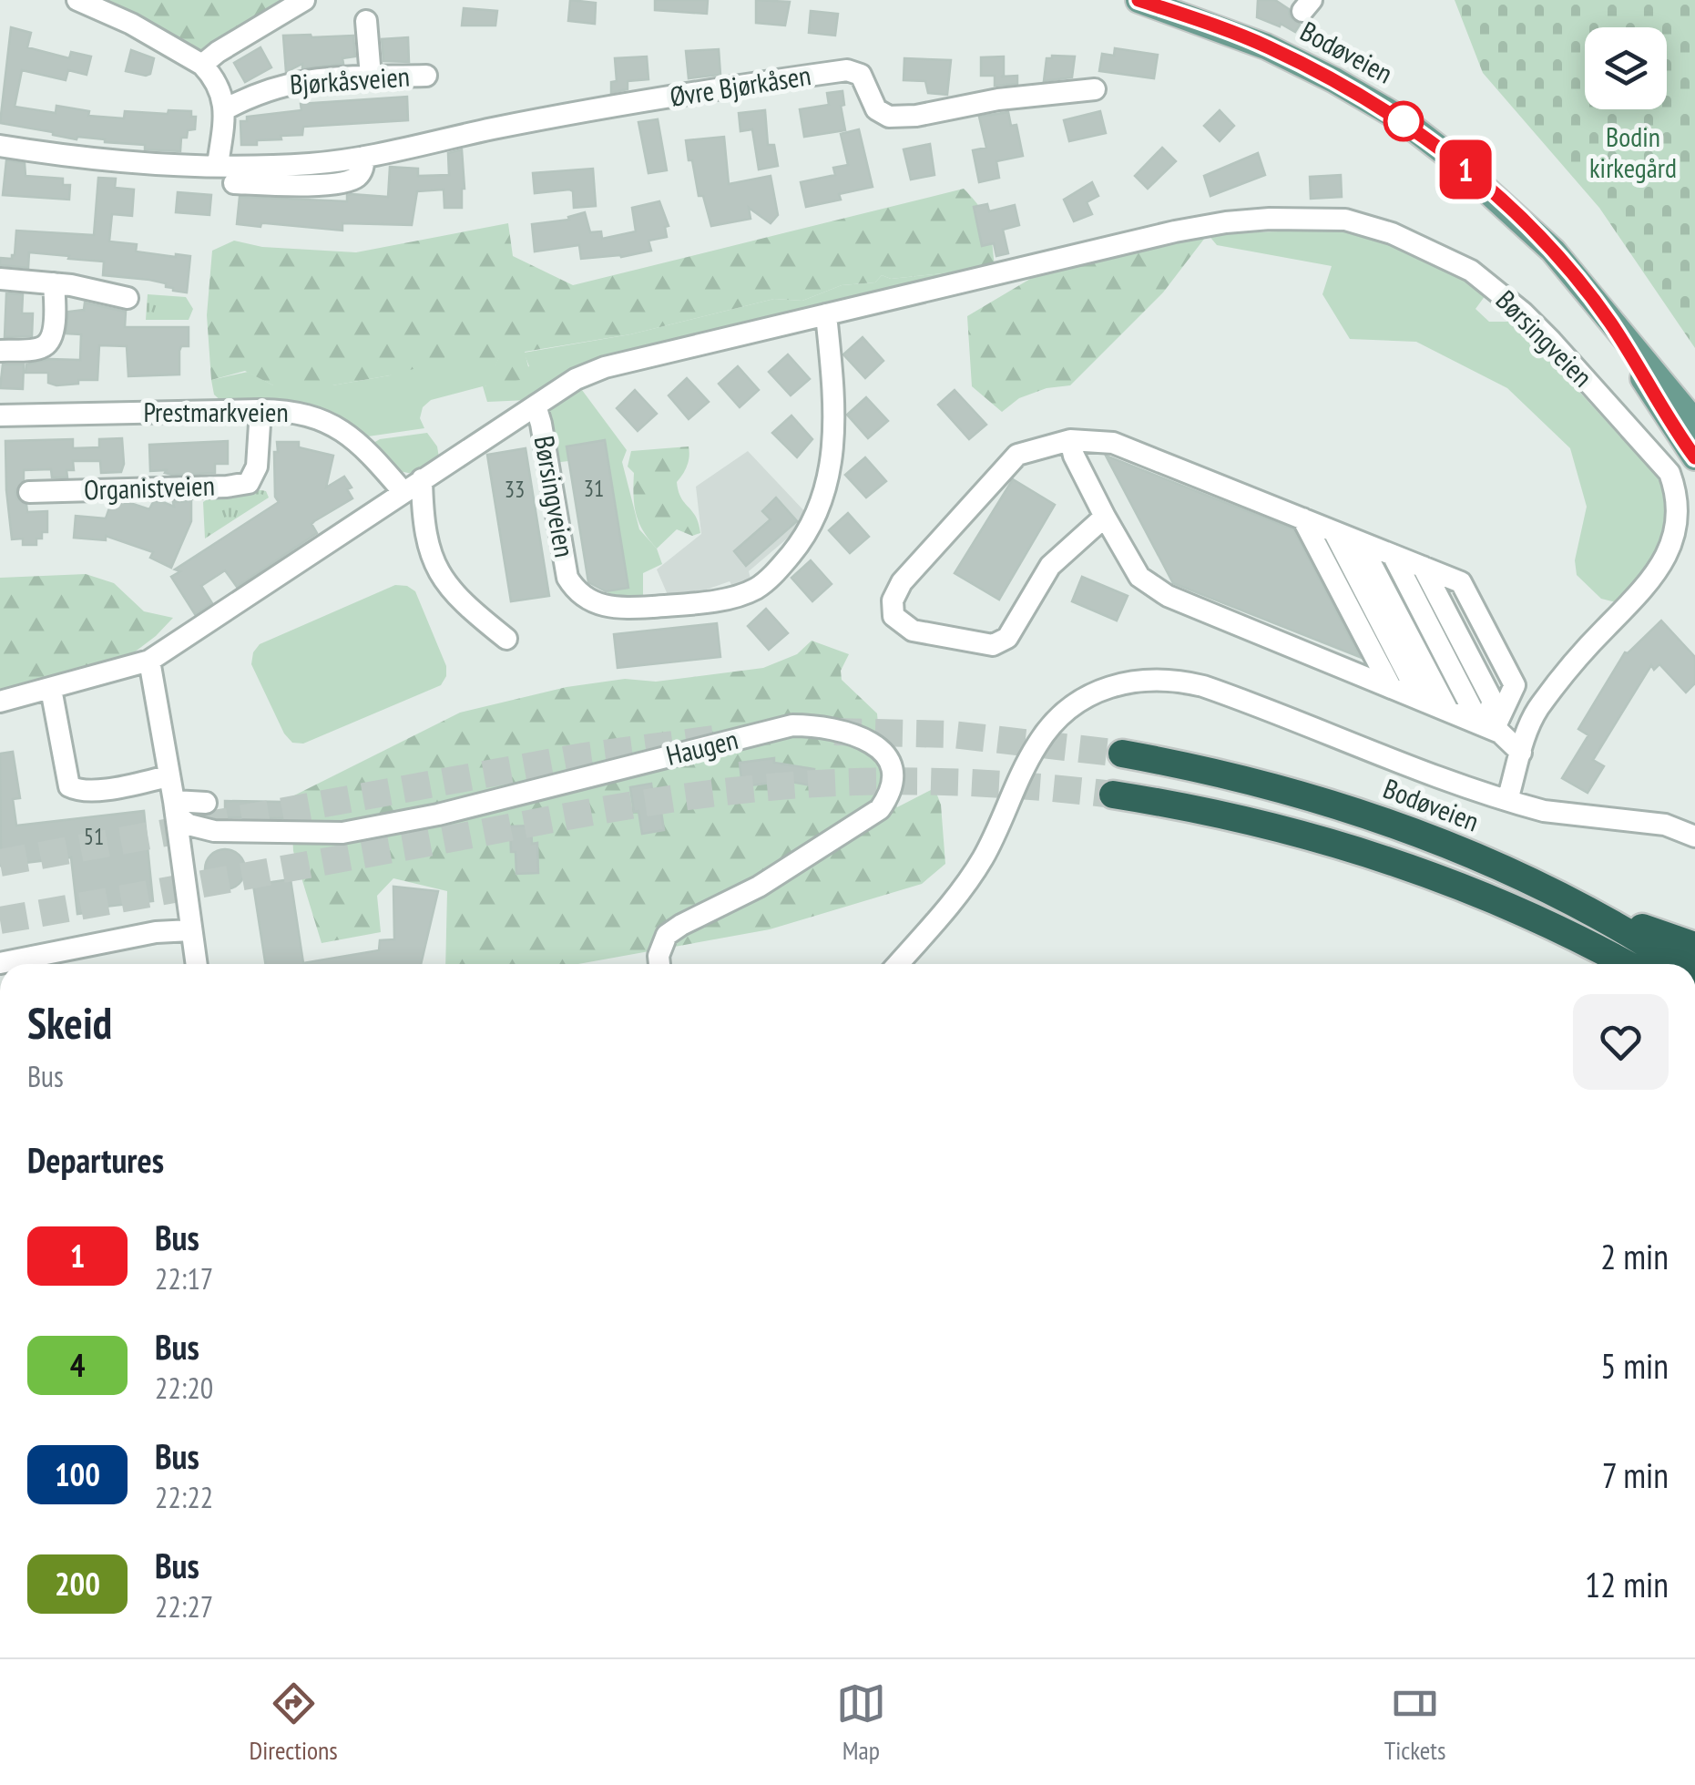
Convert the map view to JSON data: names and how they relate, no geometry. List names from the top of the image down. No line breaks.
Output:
{"streets":{"highway":["Bodøveien"],"street":["Bjørkåsveien","Øvre Bjørkåsen","Børsingveien","Prestmarkveien","Organistveien","Haugen"]},"crossings":[["Børsingveien","Prestmarkveien"],["Prestmarkveien","Organistveien"]],"parks":["Bodin kirkegård"],"lines":["bus line 1"],"house_numbers":["31","33","51"],"page":{"on_map":"1","heading":[["Skeid","Bus"],"Departures"],"list":[{"mark":"1","name":"Bus","note":"22:17","value":"2 min"},{"mark":"4","name":"Bus","note":"22:20","value":"5 min"},{"mark":"100","name":"Bus","note":"22:22","value":"7 min"},{"mark":"200","name":"Bus","note":"22:27","value":"12 min"}],"tabs":["Directions","Map","Tickets"]}}
